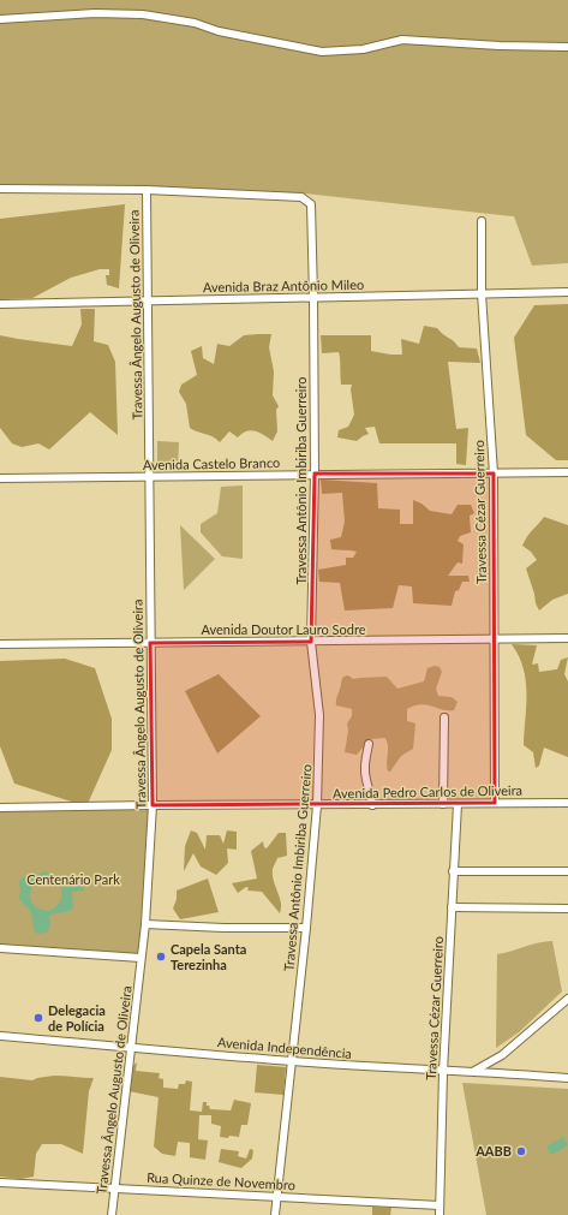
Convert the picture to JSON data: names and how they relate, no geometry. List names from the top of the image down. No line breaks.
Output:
{"streets":{"street":["Avenida Braz Antônio Mileo","Travessa Ângelo Augusto de Oliveira","Avenida Castelo Branco","Travessa Antônio Imbiriba Guerreiro","Travessa Cézar Guerreiro","Avenida Doutor Lauro Sodre","Avenida Pedro Carlos de Oliveira","Avenida Independência","Rua Quinze de Novembro"]},"crossings":[["Avenida Braz Antônio Mileo","Travessa Ângelo Augusto de Oliveira"],["Avenida Braz Antônio Mileo","Travessa Antônio Imbiriba Guerreiro"],["Avenida Braz Antônio Mileo","Travessa Cézar Guerreiro"],["Travessa Ângelo Augusto de Oliveira","Avenida Castelo Branco"],["Travessa Ângelo Augusto de Oliveira","Travessa Antônio Imbiriba Guerreiro"],["Travessa Ângelo Augusto de Oliveira","Avenida Doutor Lauro Sodre"],["Travessa Ângelo Augusto de Oliveira","Avenida Pedro Carlos de Oliveira"],["Travessa Ângelo Augusto de Oliveira","Avenida Independência"],["Travessa Ângelo Augusto de Oliveira","Rua Quinze de Novembro"],["Avenida Castelo Branco","Travessa Antônio Imbiriba Guerreiro"],["Avenida Castelo Branco","Travessa Cézar Guerreiro"],["Travessa Antônio Imbiriba Guerreiro","Avenida Doutor Lauro Sodre"],["Travessa Antônio Imbiriba Guerreiro","Avenida Pedro Carlos de Oliveira"],["Travessa Antônio Imbiriba Guerreiro","Avenida Independência"],["Travessa Antônio Imbiriba Guerreiro","Rua Quinze de Novembro"],["Travessa Cézar Guerreiro","Avenida Doutor Lauro Sodre"],["Travessa Cézar Guerreiro","Avenida Pedro Carlos de Oliveira"],["Travessa Cézar Guerreiro","Avenida Independência"],["Travessa Cézar Guerreiro","Rua Quinze de Novembro"]],"parks":["Centenário Park"],"places":["Capela Santa Terezinha","Delegacia de Polícia","AABB"]}
